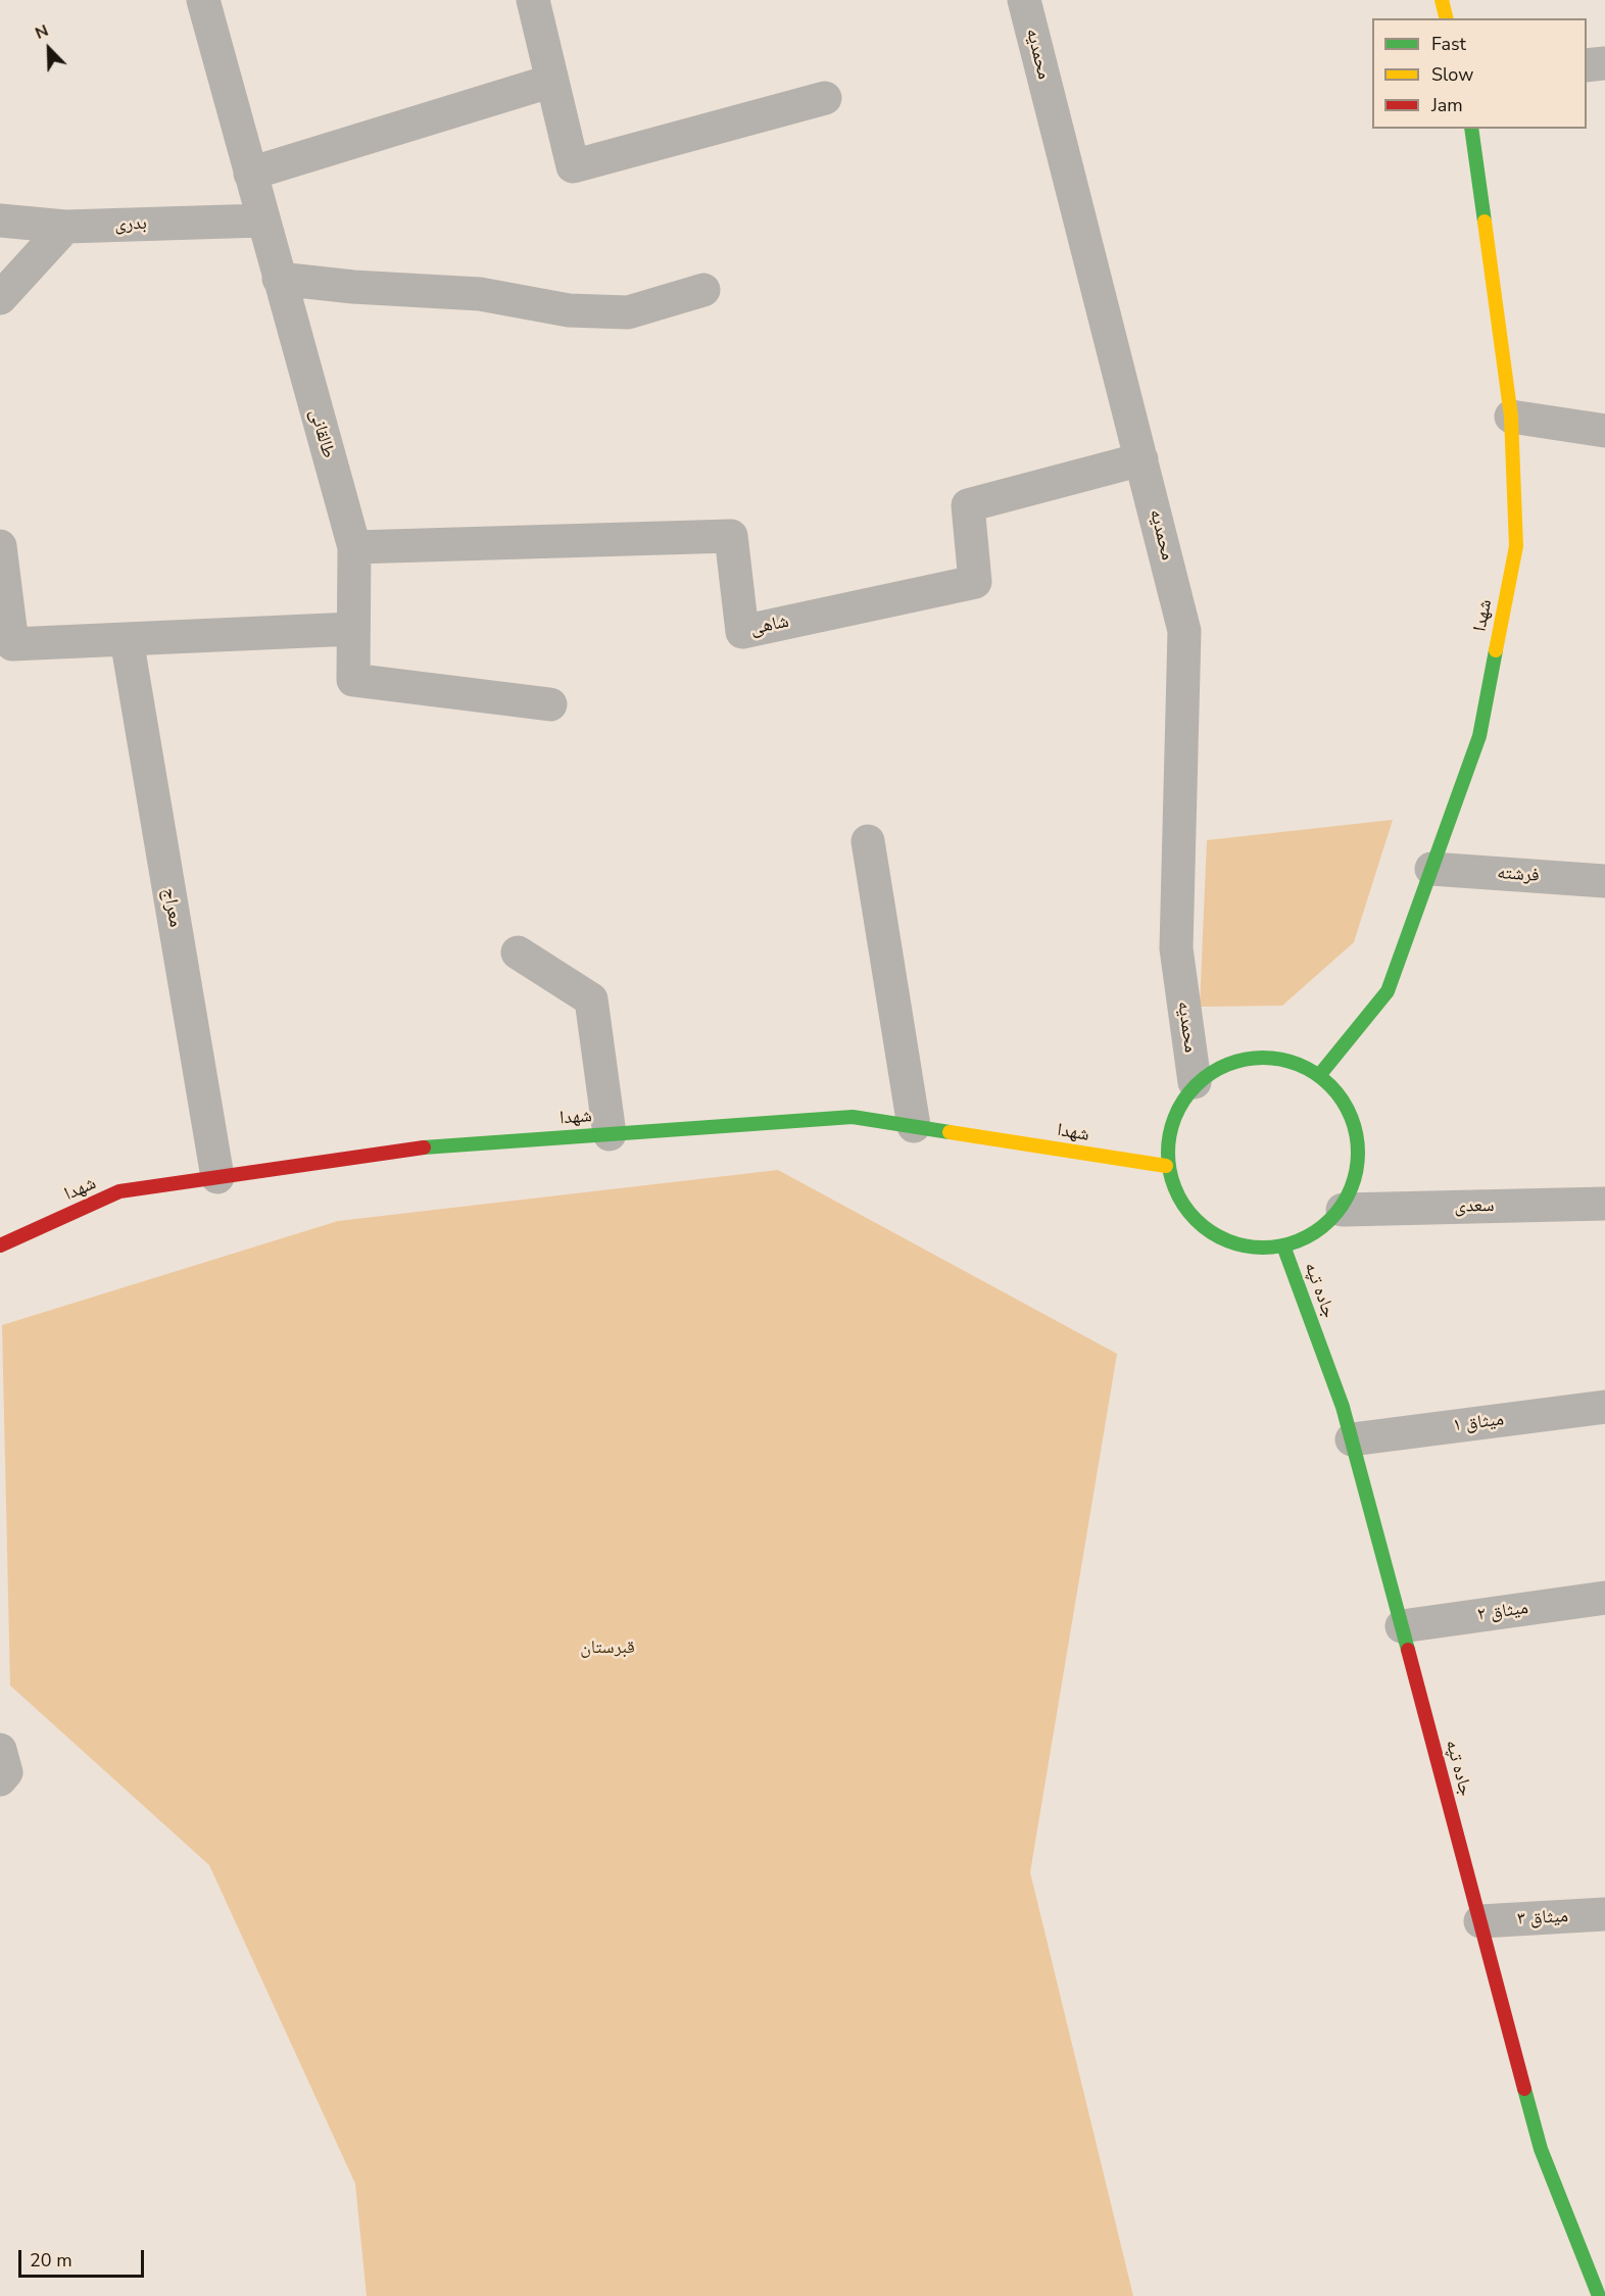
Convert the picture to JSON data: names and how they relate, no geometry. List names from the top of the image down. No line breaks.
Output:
{"streets":{"street":["محمدیه","بدری","طالقانی","شهدا","شاهی","فرشته","معراج","سعدی","جاده تپه","میثاق ۱","میثاق ۲","میثاق ۳"]},"crossings":[["محمدیه","شهدا"],["محمدیه","شاهی"],["محمدیه","سعدی"],["محمدیه","جاده تپه"],["بدری","طالقانی"],["طالقانی","شاهی"],["شهدا","فرشته"],["شهدا","معراج"],["شهدا","سعدی"],["شهدا","جاده تپه"],["سعدی","جاده تپه"],["جاده تپه","میثاق ۱"],["جاده تپه","میثاق ۲"],["جاده تپه","میثاق ۳"]],"parks":["قبرستان"],"legend":["Fast","Slow","Jam"],"scale_bar":"20 m","north":"top left"}
